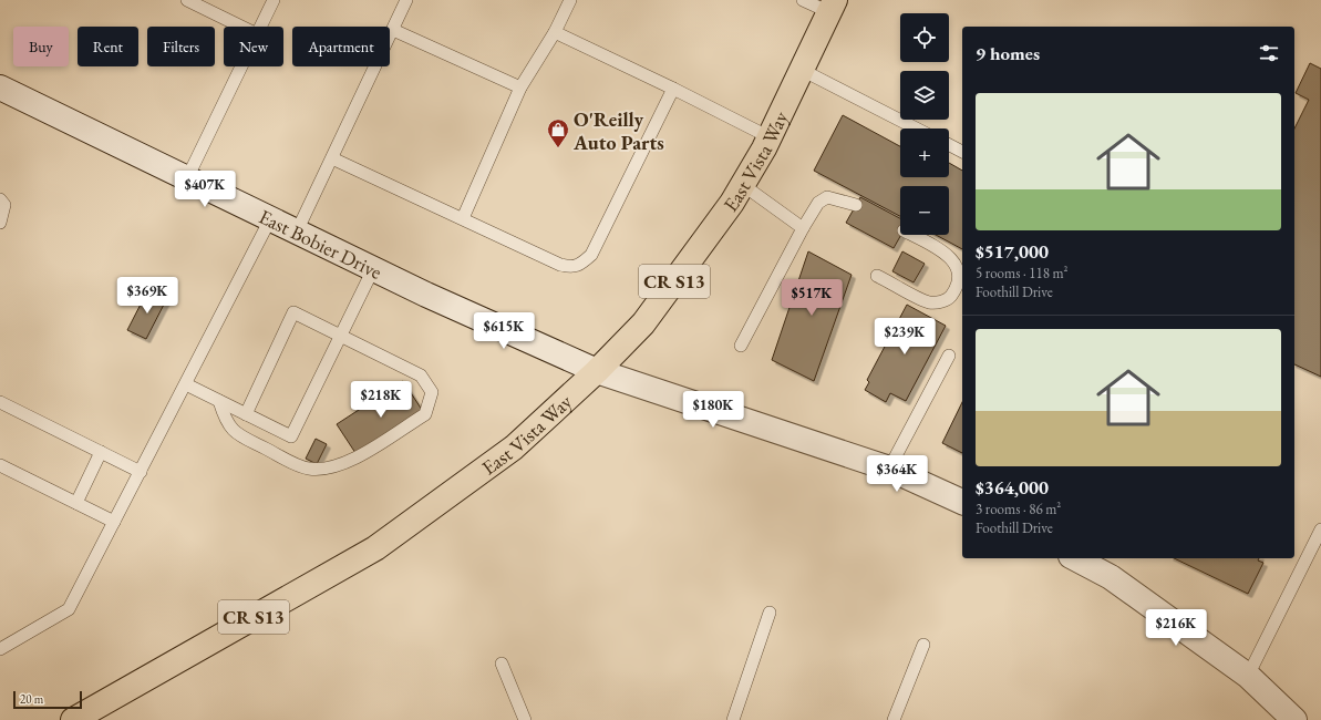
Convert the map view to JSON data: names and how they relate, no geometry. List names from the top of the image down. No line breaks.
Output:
{"streets":{"main road":["East Vista Way","CR S13"],"street":["East Bobier Drive"]},"crossings":[["East Vista Way","East Bobier Drive"]],"places":{"shop":["O'Reilly Auto Parts"]},"scale_bar":"20 m","page":{"map_buttons":["+","−"],"chip":["Buy","Rent","Filters","New","Apartment"],"heading":"9 homes","list":[{"name":"$517,000","note":"5 rooms · 118 m² · Foothill Drive"},{"name":"$364,000","note":"3 rooms · 86 m² · Foothill Drive"}],"price":["$407K","$369K","$517K","$615K","$239K","$218K","$180K","$364K","$216K"],"scale":"20 m"}}
